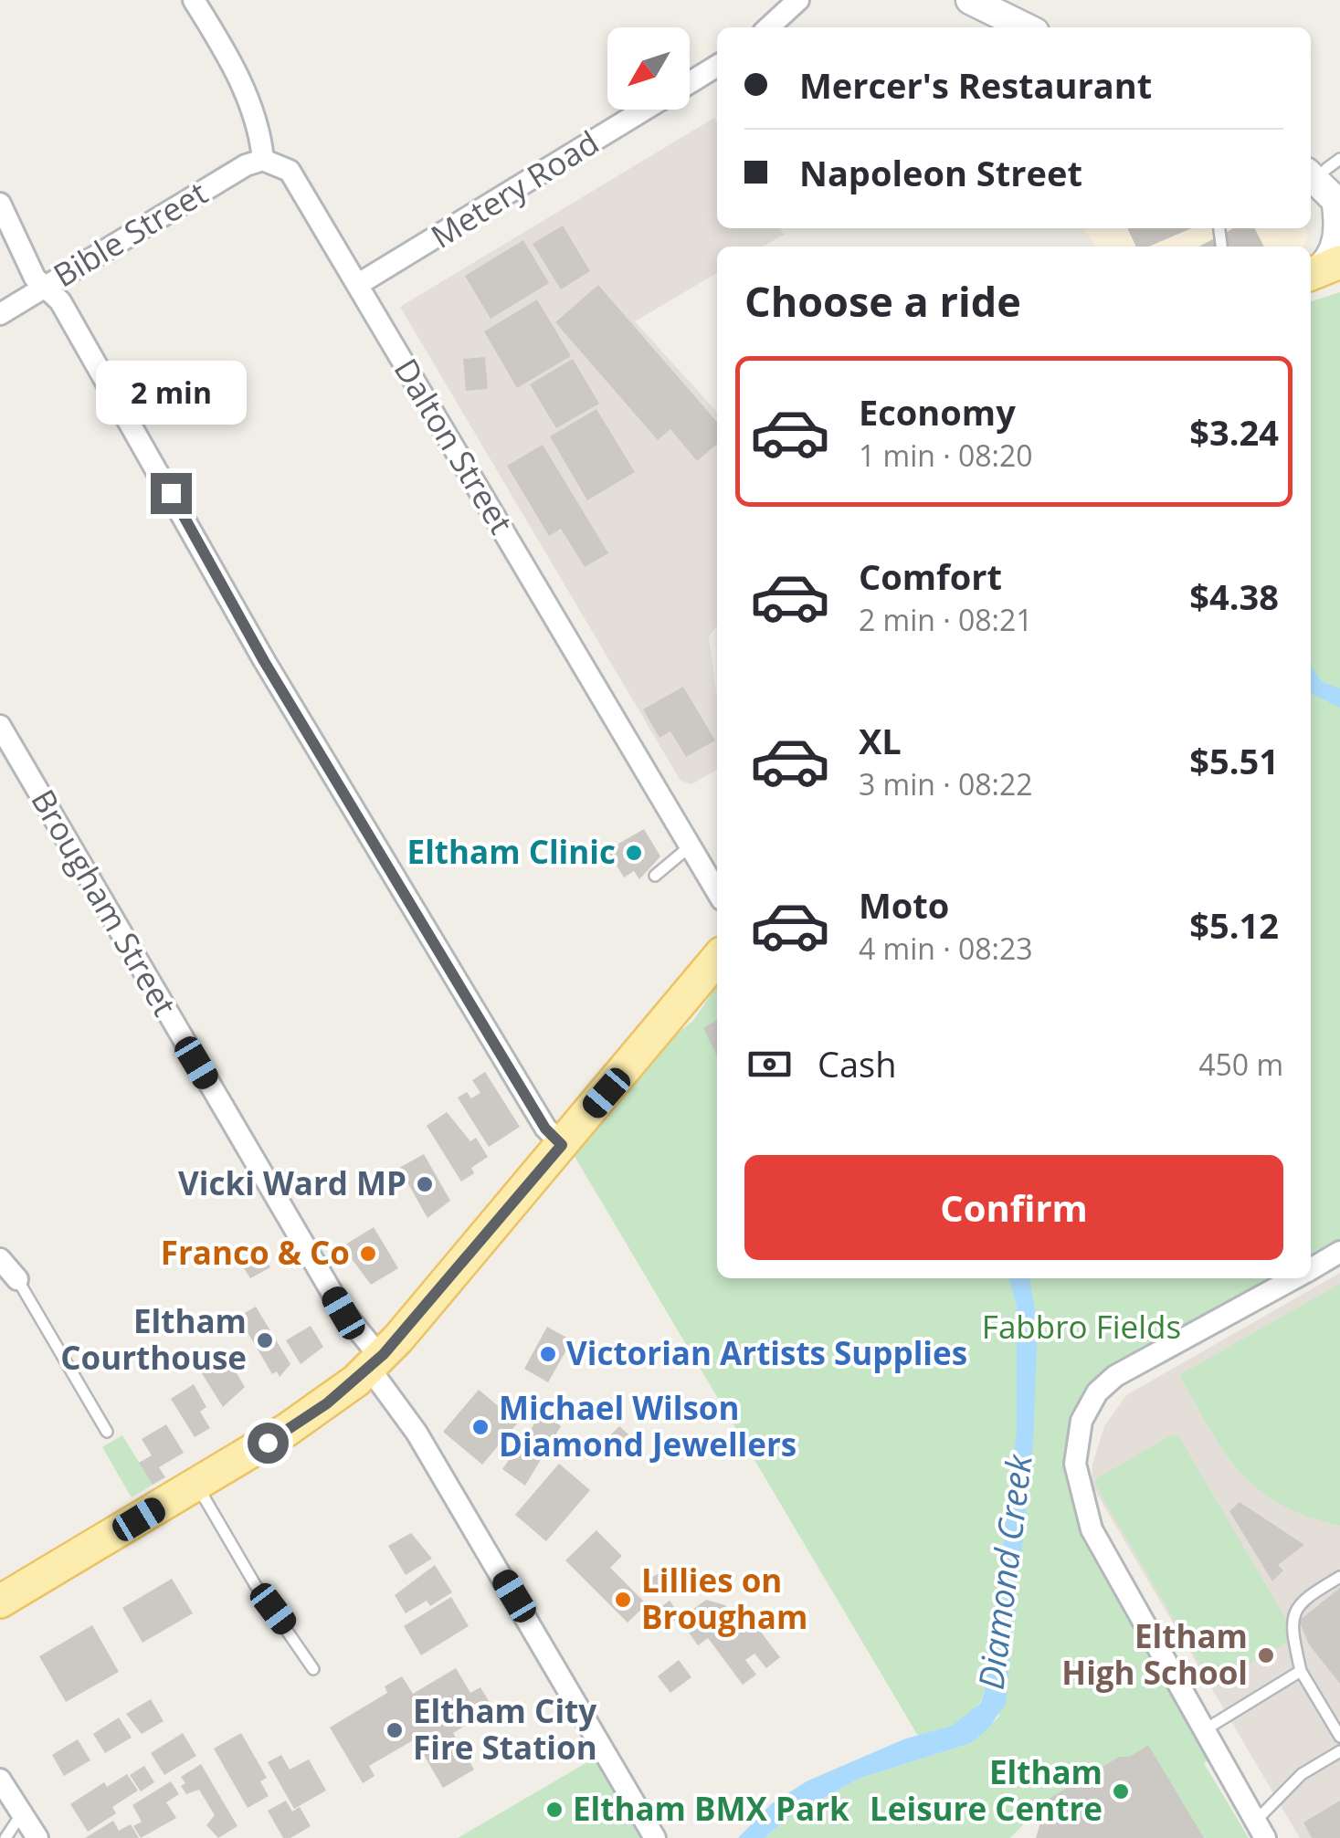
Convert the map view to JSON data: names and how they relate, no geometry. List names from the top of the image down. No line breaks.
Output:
{"streets":{"street":["Metery Road","Bible Street","Dalton Street","Brougham Street"]},"crossings":[["Metery Road","Dalton Street"],["Bible Street","Dalton Street"]],"water":["Diamond Creek"],"parks":["Fabbro Fields"],"places":["Eltham Clinic","Vicki Ward MP","Franco & Co","Eltham Courthouse","Victorian Artists Supplies","Michael Wilson Diamond Jewellers","Lillies on Brougham","Eltham High School","Eltham City Fire Station","Eltham Leisure Centre","Eltham BMX Park"],"north":"bottom left","page":{"banner":["Mercer's Restaurant","Napoleon Street"],"heading":"Choose a ride","list":[{"name":"Economy","note":"1 min · 08:20","value":"$3.24"},{"name":"Comfort","note":"2 min · 08:21","value":"$4.38"},{"name":"XL","note":"3 min · 08:22","value":"$5.51"},{"name":"Moto","note":"4 min · 08:23","value":"$5.12"}],"bubble":"2 min","pay":["Cash","450 m"],"buttons":"Confirm"}}
